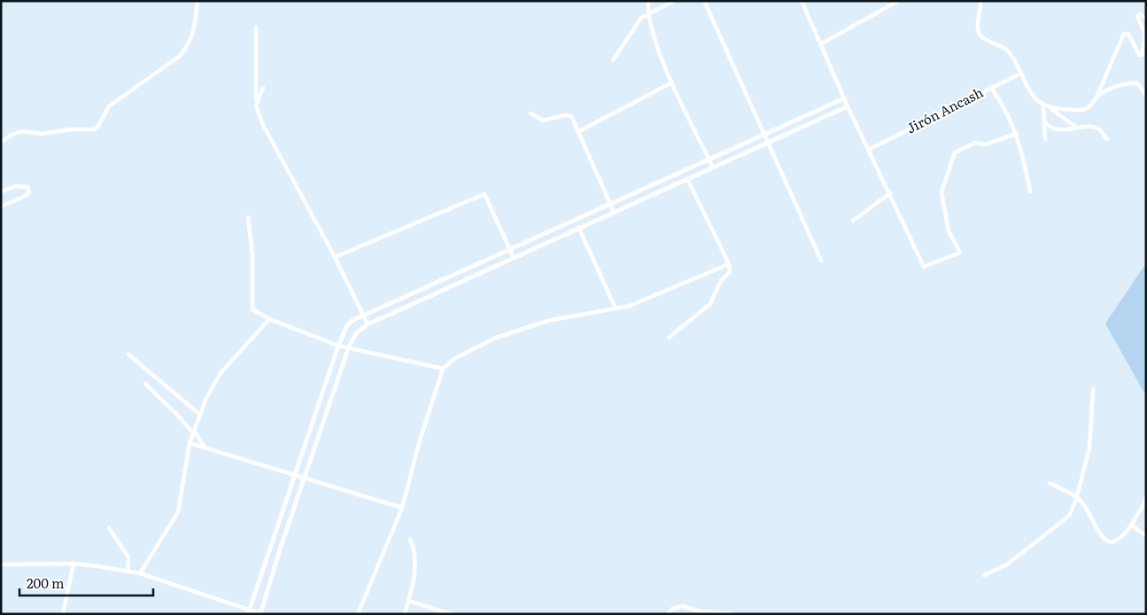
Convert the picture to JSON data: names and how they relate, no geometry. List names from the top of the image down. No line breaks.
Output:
{"streets":{"street":["Jirón Ancash"]},"scale_bar":"200 m"}
